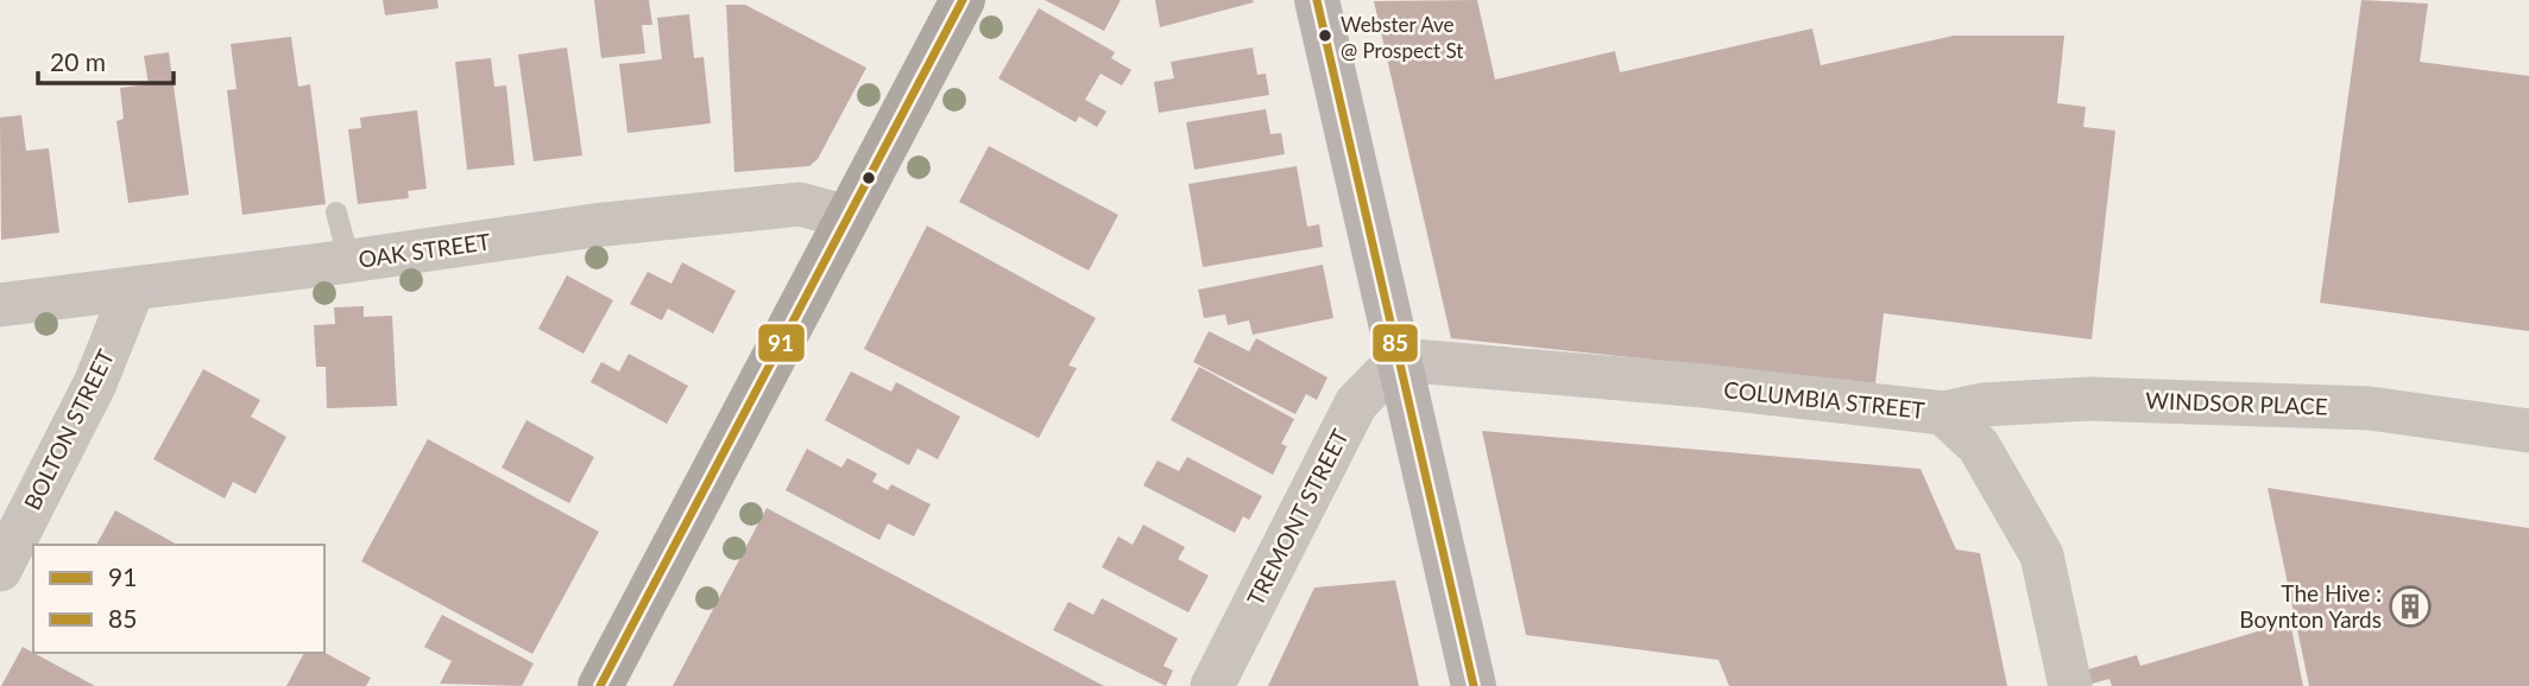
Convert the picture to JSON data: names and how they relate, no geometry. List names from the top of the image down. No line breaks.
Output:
{"streets":{"street":["OAK STREET","COLUMBIA STREET","WINDSOR PLACE","BOLTON STREET","TREMONT STREET"]},"crossings":[["OAK STREET","BOLTON STREET"],["COLUMBIA STREET","WINDSOR PLACE"],["COLUMBIA STREET","TREMONT STREET"]],"places":{"other":["Webster Ave @ Prospect St"],"building":["The Hive : Boynton Yards"]},"lines":["transit line 91","transit line 85"],"legend":["91","85"],"scale_bar":"20 m"}
